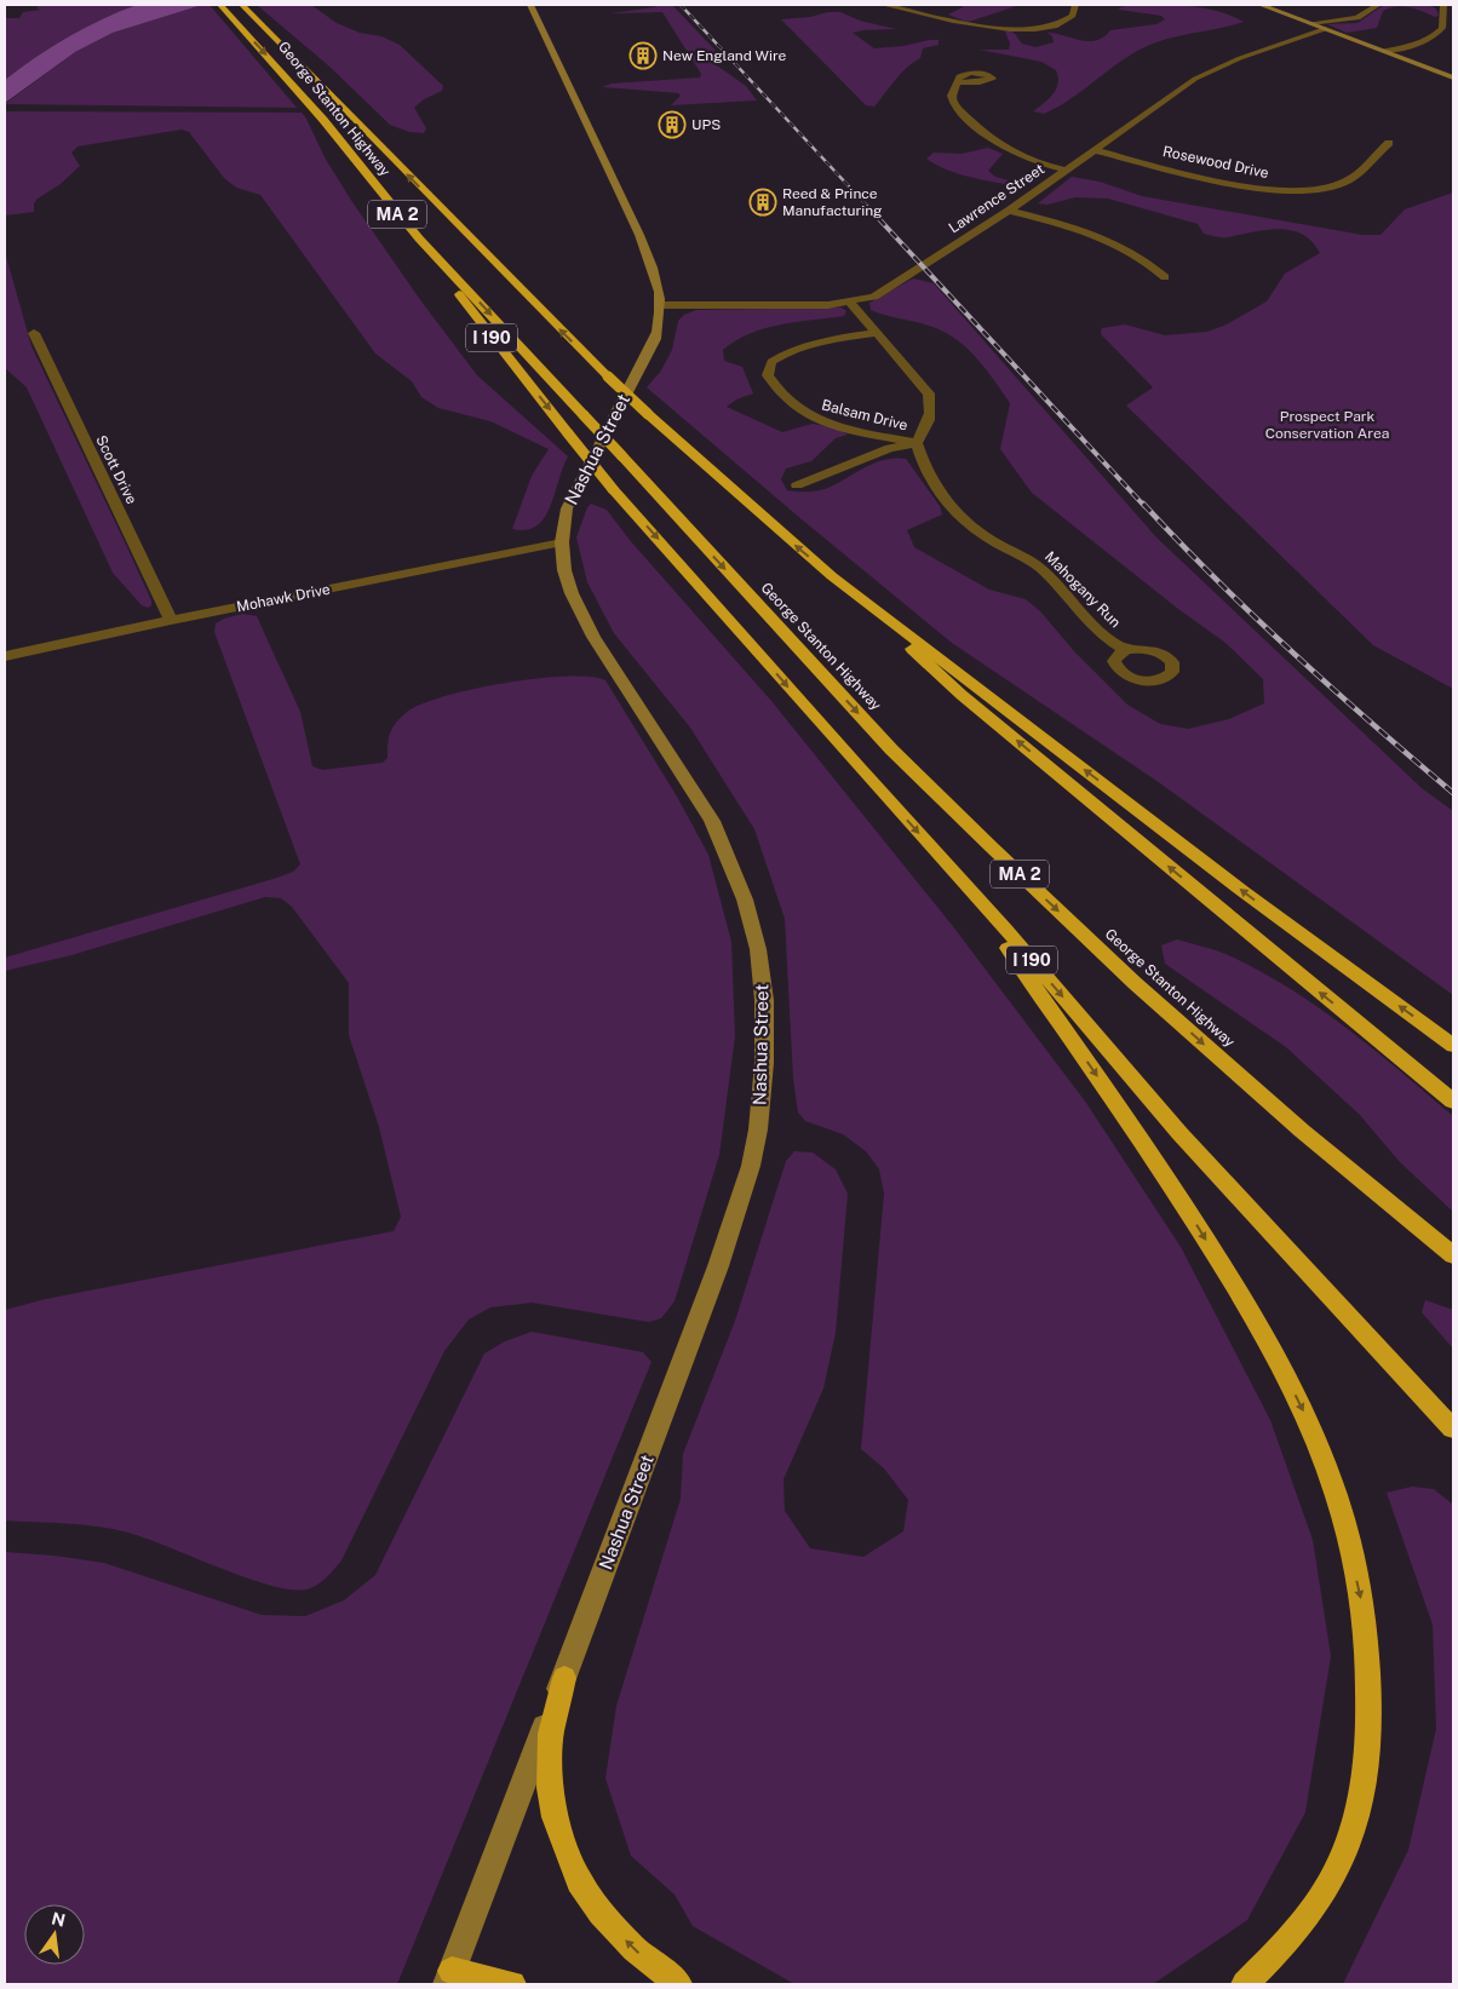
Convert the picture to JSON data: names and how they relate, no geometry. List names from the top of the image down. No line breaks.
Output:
{"streets":{"highway":["George Stanton Highway","MA 2","I 190"],"main road":["Nashua Street"],"street":["Rosewood Drive","Lawrence Street","Balsam Drive","Scott Drive","Mahogany Run","Mohawk Drive"]},"crossings":[["George Stanton Highway","I 190"],["Rosewood Drive","Lawrence Street"],["Lawrence Street","Nashua Street"],["Balsam Drive","Mahogany Run"],["Nashua Street","Mohawk Drive"],["Scott Drive","Mohawk Drive"]],"parks":["Prospect Park Conservation Area"],"places":{"building":["New England Wire","UPS","Reed & Prince Manufacturing"]},"north":"top"}
